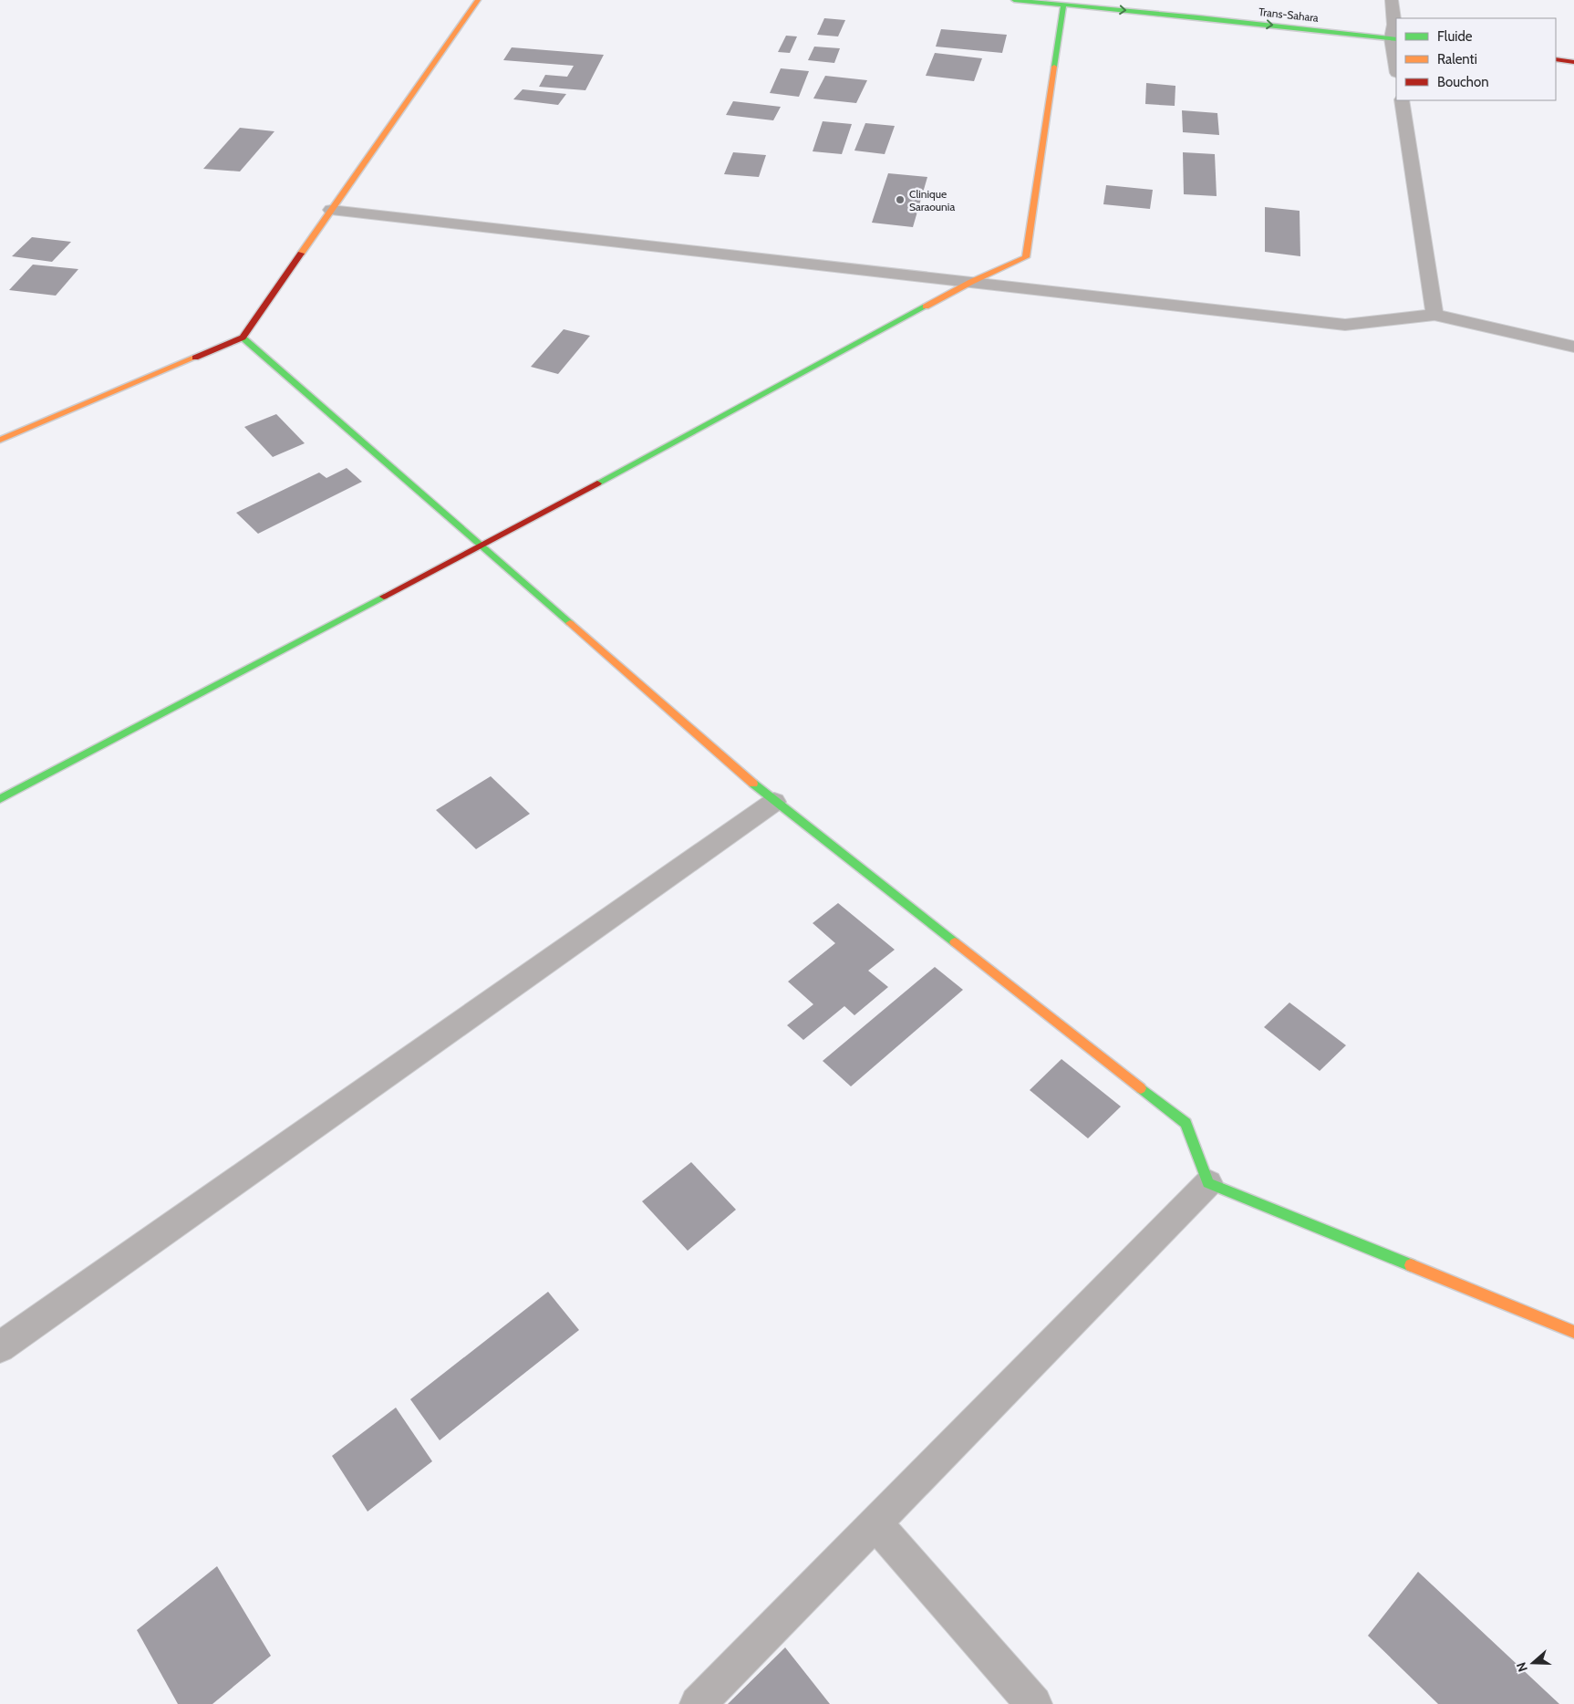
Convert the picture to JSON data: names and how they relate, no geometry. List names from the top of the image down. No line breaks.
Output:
{"streets":{"street":["Trans-Sahara"]},"one_way":["Trans-Sahara"],"places":["Clinique Saraounia"],"legend":["Fluide","Ralenti","Bouchon"],"north":"left"}
